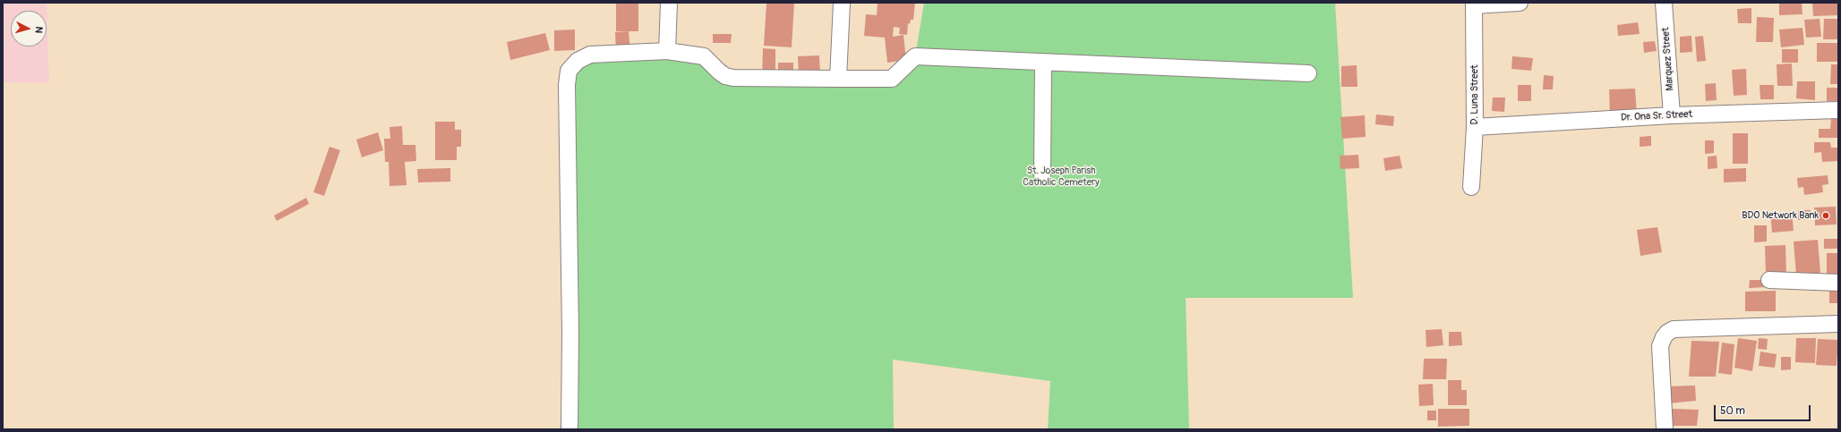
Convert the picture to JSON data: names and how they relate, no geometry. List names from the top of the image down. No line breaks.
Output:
{"streets":{"street":["Marquez Street","D. Luna Street","Dr. Ona Sr. Street"]},"crossings":[["Marquez Street","Dr. Ona Sr. Street"],["D. Luna Street","Dr. Ona Sr. Street"]],"parks":["St. Joseph Parish Catholic Cemetery"],"places":["BDO Network Bank"],"scale_bar":"50 m","north":"right"}
